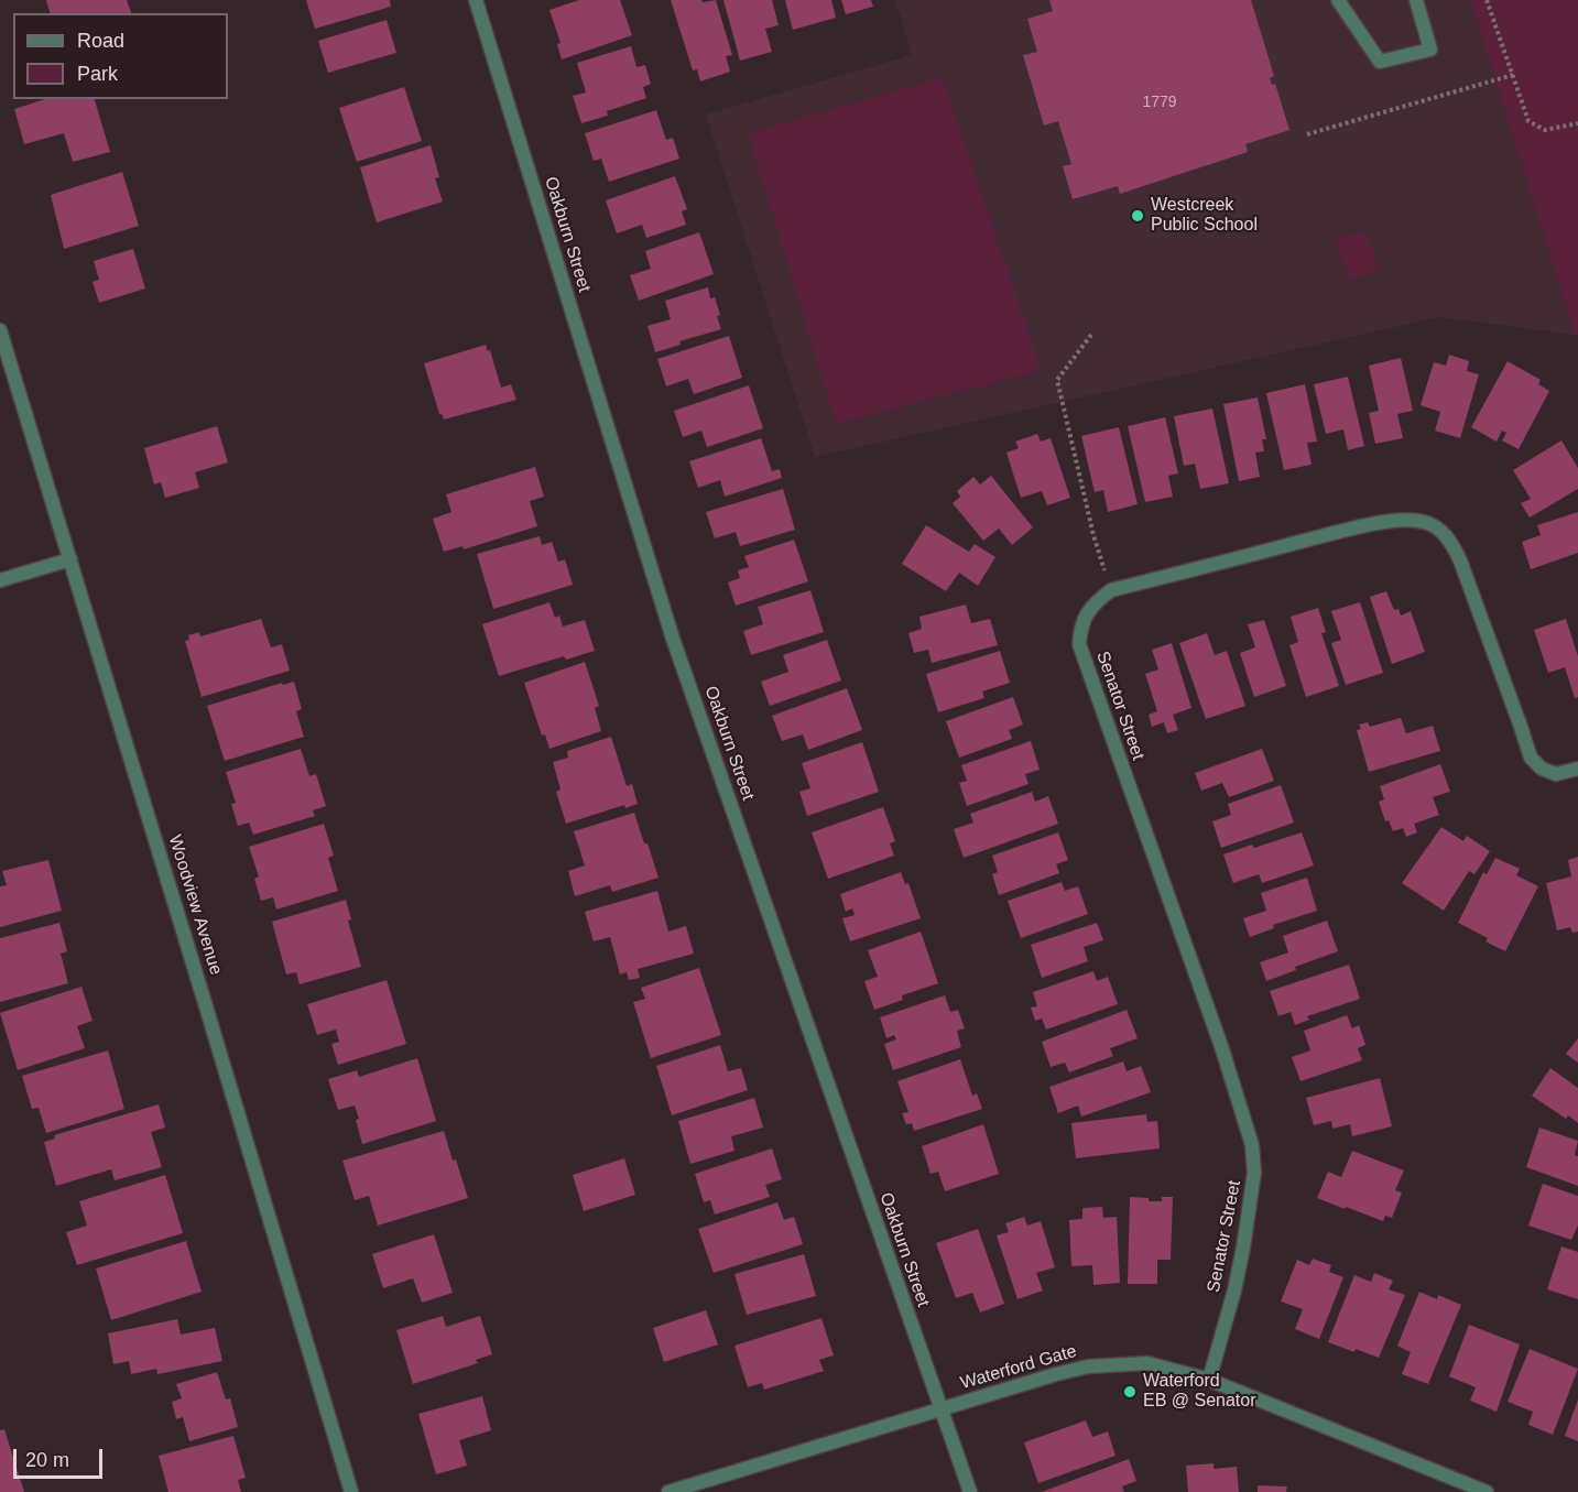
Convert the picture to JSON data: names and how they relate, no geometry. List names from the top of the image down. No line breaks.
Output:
{"streets":{"street":["Oakburn Street","Senator Street","Woodview Avenue","Waterford Gate"]},"crossings":[["Oakburn Street","Waterford Gate"],["Senator Street","Waterford Gate"]],"places":["Westcreek Public School","Waterford EB @ Senator"],"house_numbers":["1779"],"legend":["Road","Park"],"scale_bar":"20 m"}
